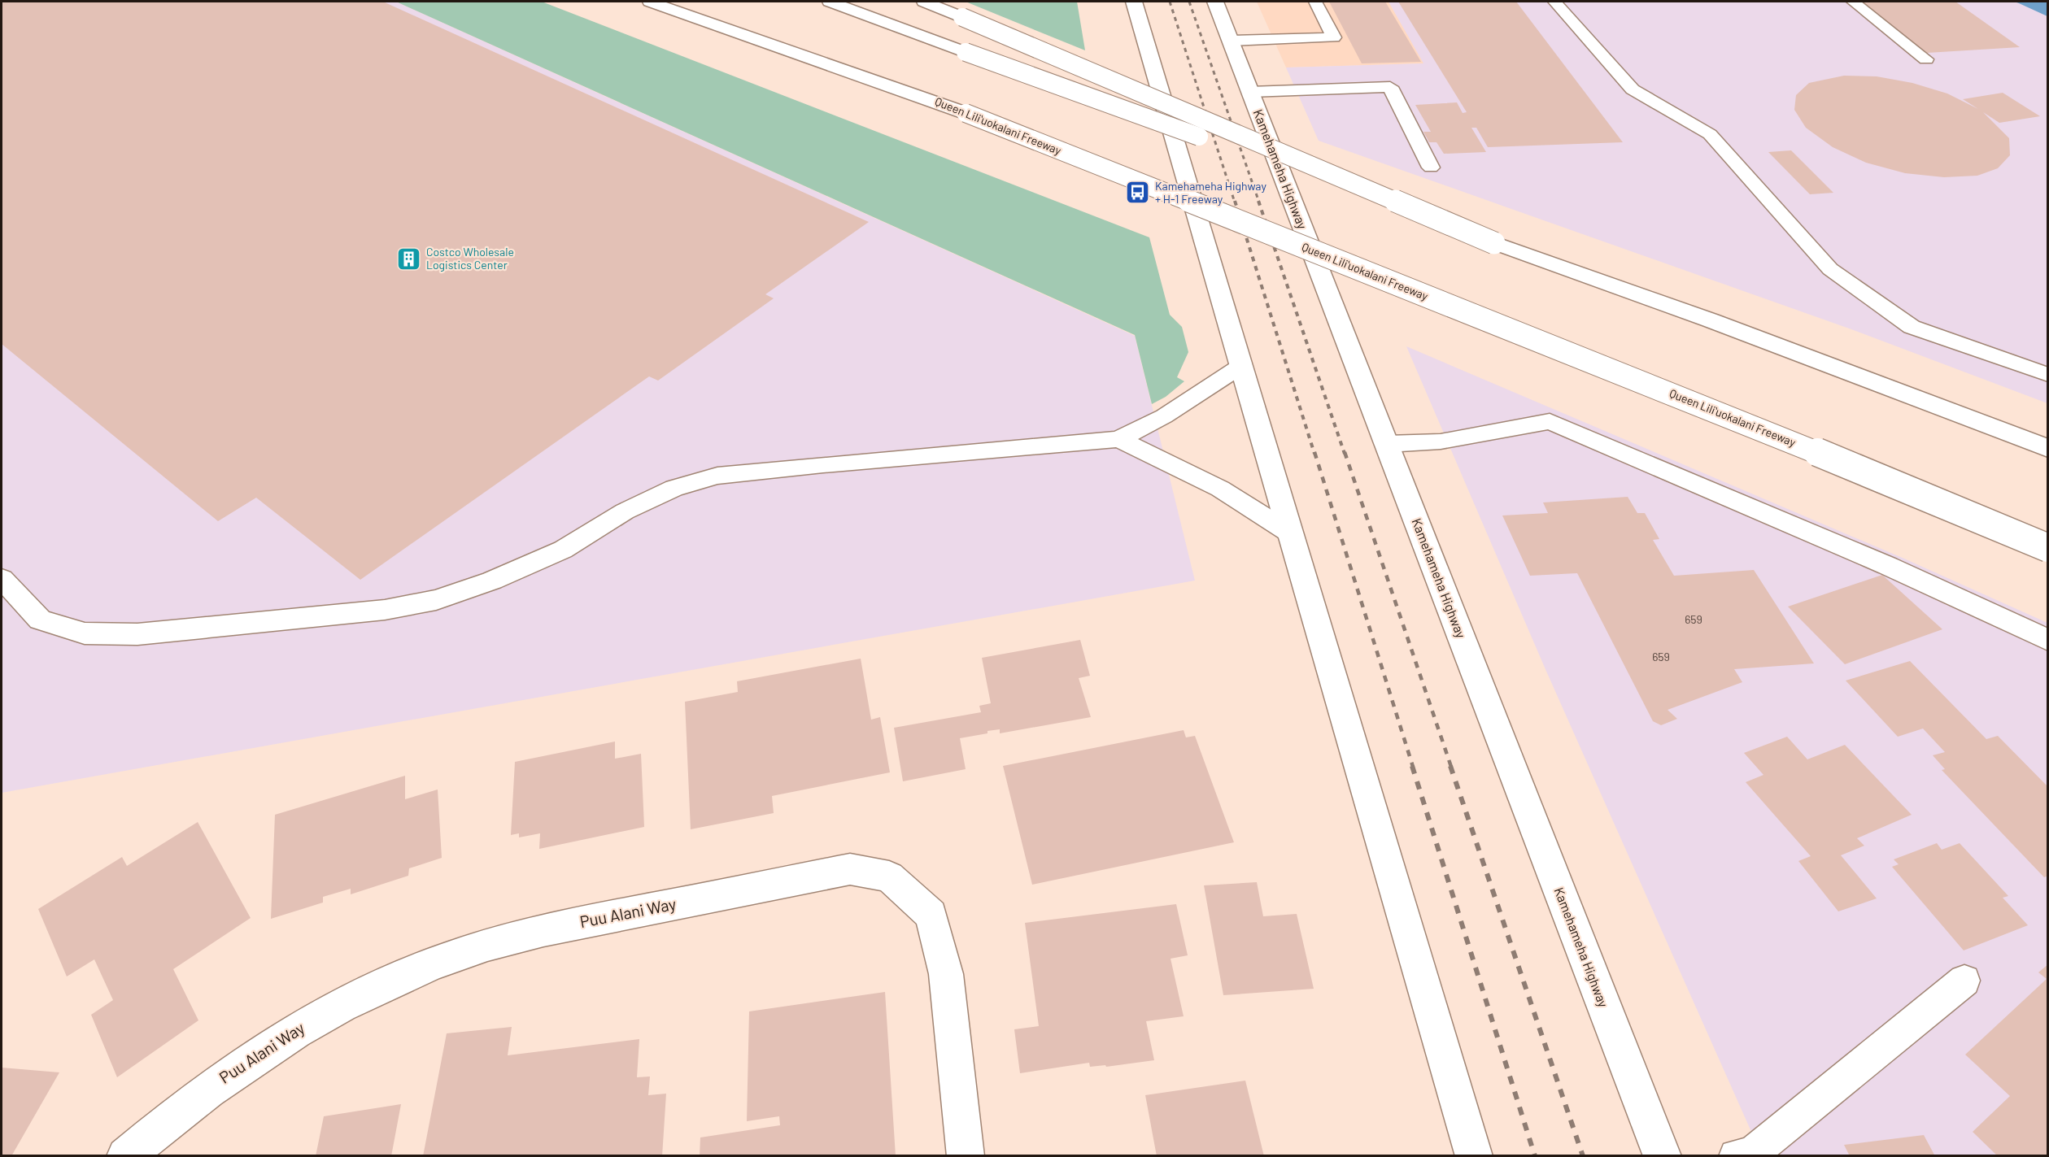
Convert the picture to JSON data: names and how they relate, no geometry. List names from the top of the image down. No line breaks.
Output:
{"streets":{"main road":["Queen Liliʻuokalani Freeway","Kamehameha Highway","Puu Alani Way"]},"places":{"bus stop":["Kamehameha Highway + H-1 Freeway"],"building":["Costco Wholesale Logistics Center"]},"house_numbers":["659","659"]}
